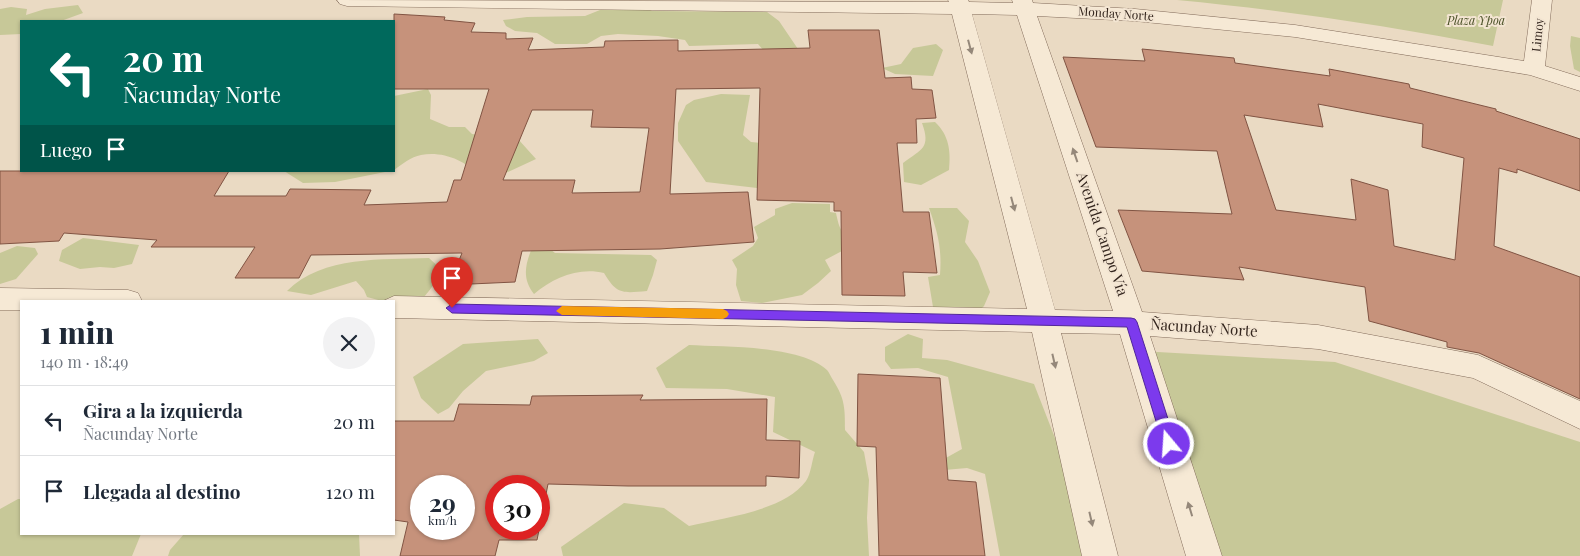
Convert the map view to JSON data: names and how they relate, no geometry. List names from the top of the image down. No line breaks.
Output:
{"streets":{"street":["Monday Norte","Limoy","Avenida Campo Vía","Ñacunday Norte"]},"crossings":[["Monday Norte","Limoy"],["Monday Norte","Avenida Campo Vía"],["Avenida Campo Vía","Ñacunday Norte"]],"parks":["Plaza Ypoa"],"page":{"turn":["20 m","Ñacunday Norte"],"then":"Luego","heading":["1 min","140 m · 18:49"],"list":[{"name":"Gira a la izquierda","note":"Ñacunday Norte","value":"20 m"},{"name":"Llegada al destino","value":"120 m"}],"speed":"29 km/h","limit":"30"}}
